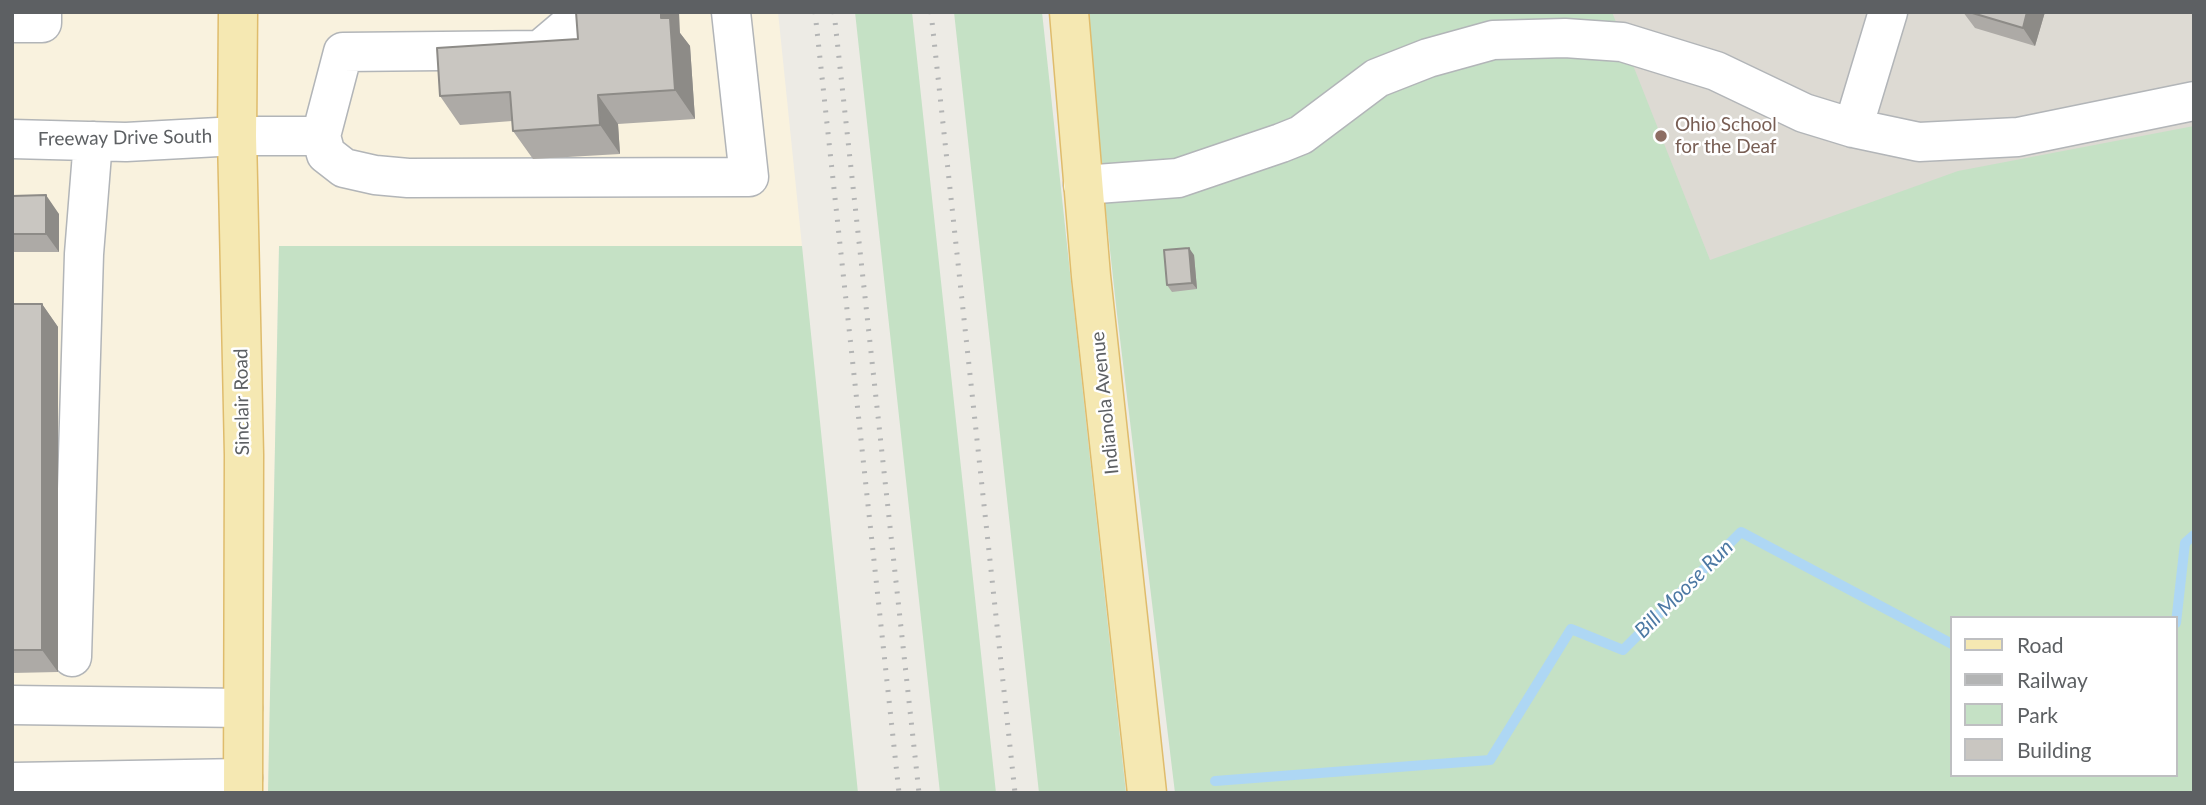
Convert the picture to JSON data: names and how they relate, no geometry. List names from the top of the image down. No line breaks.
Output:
{"streets":{"main road":["Sinclair Road","Indianola Avenue"],"street":["Freeway Drive South"]},"crossings":[["Freeway Drive South","Sinclair Road"]],"water":["Bill Moose Run"],"places":["Ohio School for the Deaf"],"legend":["Road","Railway","Park","Building"]}
